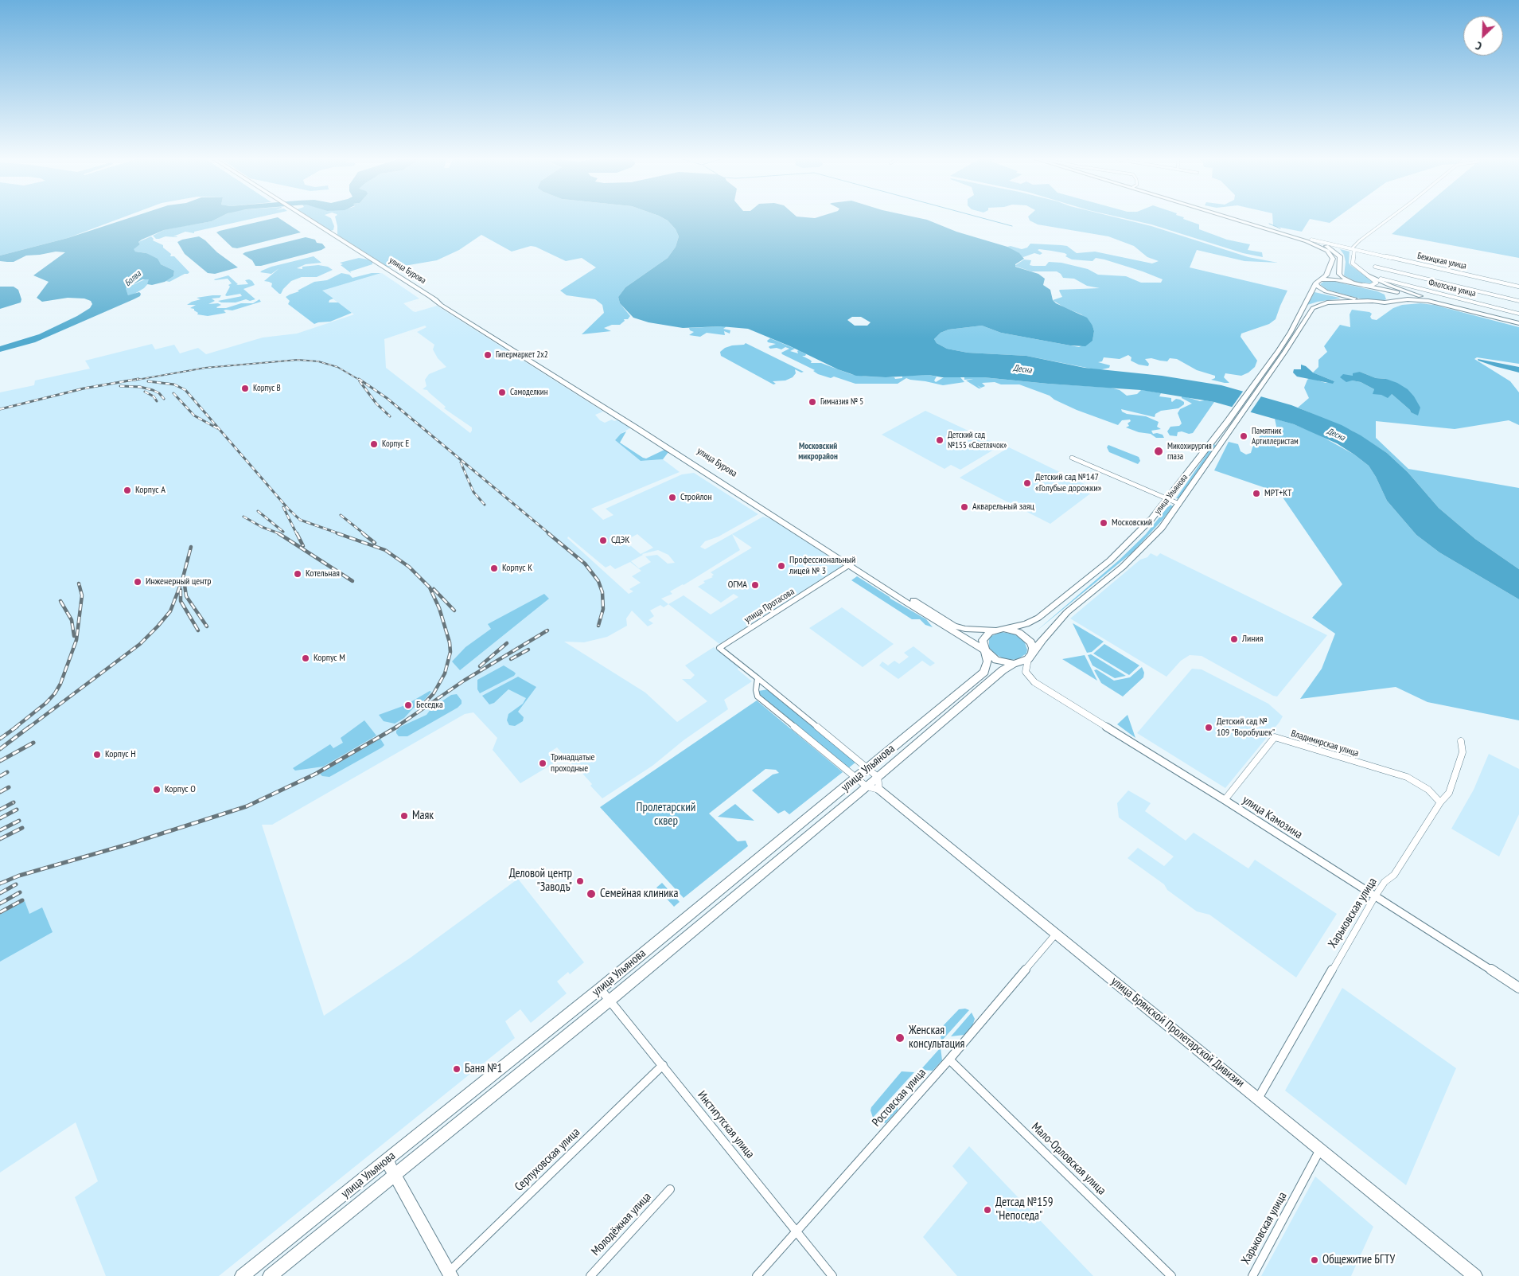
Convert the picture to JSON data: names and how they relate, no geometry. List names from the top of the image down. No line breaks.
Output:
{"streets":{"main road":["Бежицкая улица","улица Бурова","Флотская улица","улица Ульянова","улица Брянской Пролетарской Дивизии"],"street":["улица Протасова","Владимирская улица","улица Камозина","Харьковская улица","Ростовская улица","Институтская улица","Мало-Орловская улица","Серпуховская улица","Молодёжная улица"]},"crossings":[["улица Бурова","улица Ульянова"],["улица Бурова","улица Протасова"],["улица Бурова","улица Камозина"],["Флотская улица","улица Ульянова"],["улица Ульянова","улица Камозина"],["улица Ульянова","улица Брянской Пролетарской Дивизии"],["улица Ульянова","Институтская улица"],["улица Протасова","улица Брянской Пролетарской Дивизии"],["Владимирская улица","улица Камозина"],["Владимирская улица","Харьковская улица"],["улица Камозина","Харьковская улица"],["Харьковская улица","улица Брянской Пролетарской Дивизии"],["улица Брянской Пролетарской Дивизии","Ростовская улица"],["Ростовская улица","Институтская улица"],["Ростовская улица","Мало-Орловская улица"],["Институтская улица","Серпуховская улица"]],"districts":["Московский микрорайон"],"water":["Болва","Десна"],"parks":["Пролетарский сквер"],"places":["Гипермаркет 2х2","Корпус В","Самоделкин","Гимназия № 5","Памятник Артиллеристам","Детский сад №155 «Светлячок»","Корпус Е","Микохирургия глаза","Детский сад №147 «Голубые дорожки»","Корпус А","МРТ+КТ","Стройлон","Акварельный заяц","Московский","СДЭК","Профессиональный лицей № 3","Корпус К","Котельная","Инженерный центр","ОГМА","Линия","Корпус М","Беседка","Детский сад № 109 \"Воробушек\"","Корпус Н","Тринадцатые проходные","Корпус О","Маяк","Деловой центр \"Заводъ\"","Семейная клиника","Женская консультация","Баня №1","Детсад №159 \"Непоседа\"","Общежитие БГТУ"],"north":"bottom left"}
